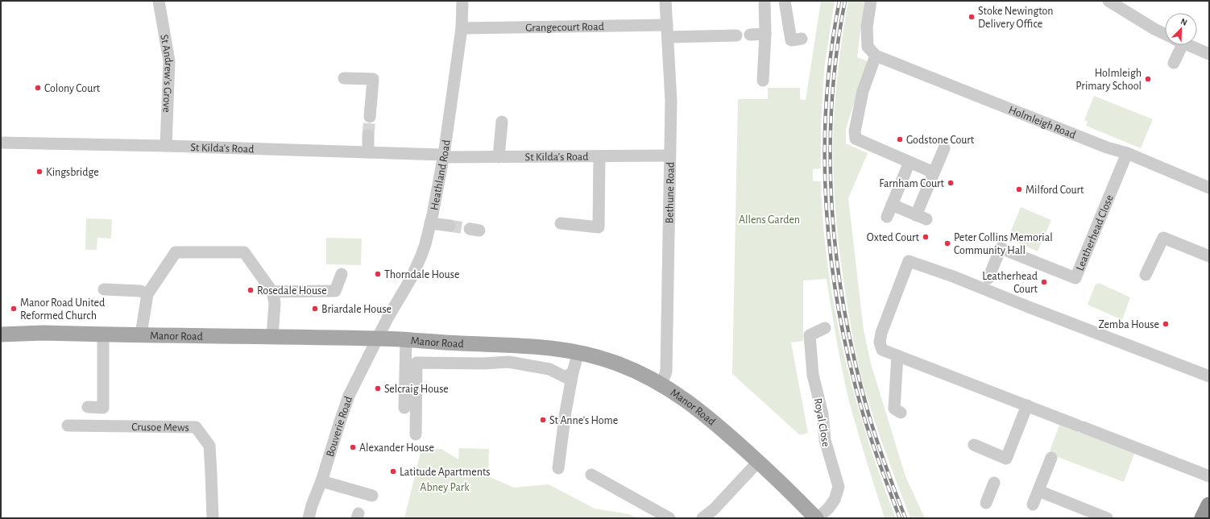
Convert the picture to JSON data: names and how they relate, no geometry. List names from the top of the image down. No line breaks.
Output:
{"streets":{"main road":["Manor Road"],"street":["Grangecourt Road","St Andrew's Grove","Holmleigh Road","St Kilda's Road","Heathland Road","Bethune Road","Leatherhead Close","Royal Close","Crusoe Mews","Bouverie Road"]},"crossings":[["Grangecourt Road","Heathland Road"],["Grangecourt Road","Bethune Road"],["St Andrew's Grove","St Kilda's Road"],["Holmleigh Road","Leatherhead Close"],["St Kilda's Road","Heathland Road"],["St Kilda's Road","Bethune Road"],["Heathland Road","Manor Road"],["Heathland Road","Bouverie Road"],["Bethune Road","Manor Road"],["Manor Road","Royal Close"],["Manor Road","Bouverie Road"]],"parks":["Allens Garden","Abney Park"],"places":["Stoke Newington Delivery Office","Holmleigh Primary School","Colony Court","Godstone Court","Kingsbridge","Farnham Court","Milford Court","Oxted Court","Peter Collins Memorial Community Hall","Thorndale House","Leatherhead Court","Rosedale House","Manor Road United Reformed Church","Briardale House","Zemba House","Selcraig House","St Anne's Home","Alexander House","Latitude Apartments"],"north":"top right"}
